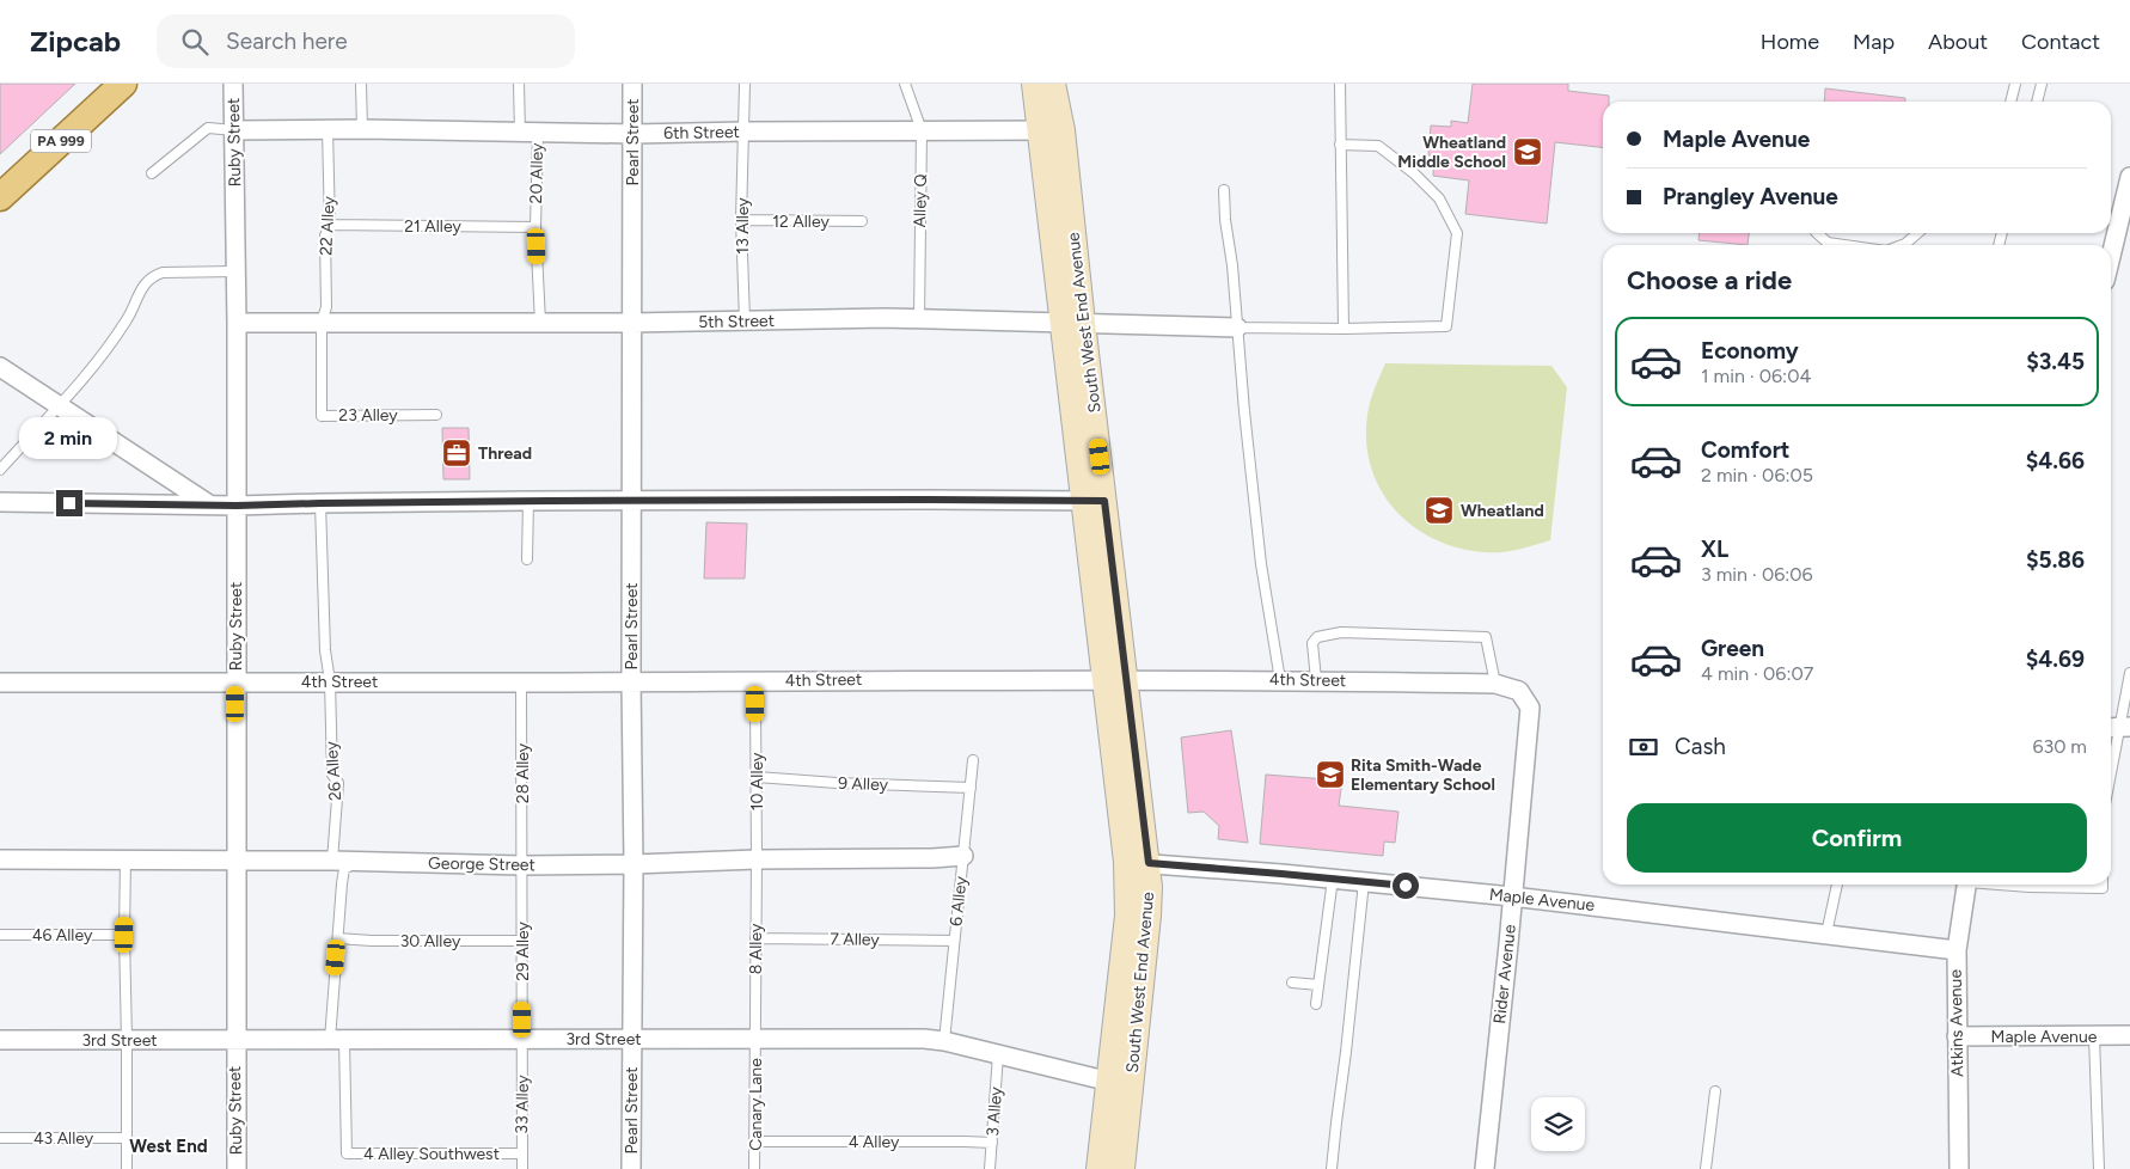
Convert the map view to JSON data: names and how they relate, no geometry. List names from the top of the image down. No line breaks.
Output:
{"streets":{"main road":["PA 999","South West End Avenue"],"street":["6th Street","Ruby Street","Pearl Street","5th Street","4th Street","George Street","Maple Avenue","Rider Avenue","Atkins Avenue","3rd Street"],"lane":["20 Alley","Alley Q","12 Alley","22 Alley","21 Alley","13 Alley","23 Alley","26 Alley","28 Alley","10 Alley","9 Alley","6 Alley","46 Alley","7 Alley","30 Alley","8 Alley","29 Alley","33 Alley","Canary Lane","3 Alley","43 Alley","4 Alley","4 Alley Southwest"]},"crossings":[["6th Street","Ruby Street"],["6th Street","Pearl Street"],["6th Street","20 Alley"],["6th Street","Alley Q"],["6th Street","22 Alley"],["6th Street","13 Alley"],["6th Street","South West End Avenue"],["Ruby Street","5th Street"],["Ruby Street","4th Street"],["Ruby Street","George Street"],["Ruby Street","3rd Street"],["Pearl Street","5th Street"],["Pearl Street","4th Street"],["Pearl Street","George Street"],["Pearl Street","3rd Street"],["20 Alley","21 Alley"],["20 Alley","5th Street"],["Alley Q","5th Street"],["12 Alley","13 Alley"],["22 Alley","21 Alley"],["22 Alley","5th Street"],["22 Alley","23 Alley"],["13 Alley","5th Street"],["5th Street","South West End Avenue"],["5th Street","23 Alley"],["South West End Avenue","4th Street"],["South West End Avenue","Maple Avenue"],["South West End Avenue","3rd Street"],["4th Street","26 Alley"],["4th Street","28 Alley"],["4th Street","Rider Avenue"],["26 Alley","George Street"],["28 Alley","George Street"],["28 Alley","29 Alley"],["10 Alley","9 Alley"],["10 Alley","George Street"],["10 Alley","8 Alley"],["9 Alley","6 Alley"],["George Street","6 Alley"],["George Street","8 Alley"],["George Street","29 Alley"],["Maple Avenue","Rider Avenue"],["Maple Avenue","Atkins Avenue"],["6 Alley","7 Alley"],["6 Alley","3rd Street"],["7 Alley","8 Alley"],["30 Alley","29 Alley"],["8 Alley","3rd Street"],["8 Alley","Canary Lane"],["29 Alley","3rd Street"],["29 Alley","33 Alley"],["3rd Street","33 Alley"],["3rd Street","Canary Lane"],["3rd Street","3 Alley"],["3rd Street","4 Alley Southwest"],["33 Alley","4 Alley Southwest"],["Canary Lane","4 Alley"],["3 Alley","4 Alley"]],"districts":["West End"],"places":{"school or university":["Wheatland Middle School","Wheatland","Rita Smith-Wade Elementary School"],"office":["Thread"]},"page":{"header":"Zipcab","search":"Search here","nav":["Home","Map","About","Contact"],"banner":["Maple Avenue","Prangley Avenue"],"heading":"Choose a ride","list":[{"name":"Economy","note":"1 min · 06:04","value":"$3.45"},{"name":"Comfort","note":"2 min · 06:05","value":"$4.66"},{"name":"XL","note":"3 min · 06:06","value":"$5.86"},{"name":"Green","note":"4 min · 06:07","value":"$4.69"}],"bubble":"2 min","pay":["Cash","630 m"],"buttons":"Confirm"}}
